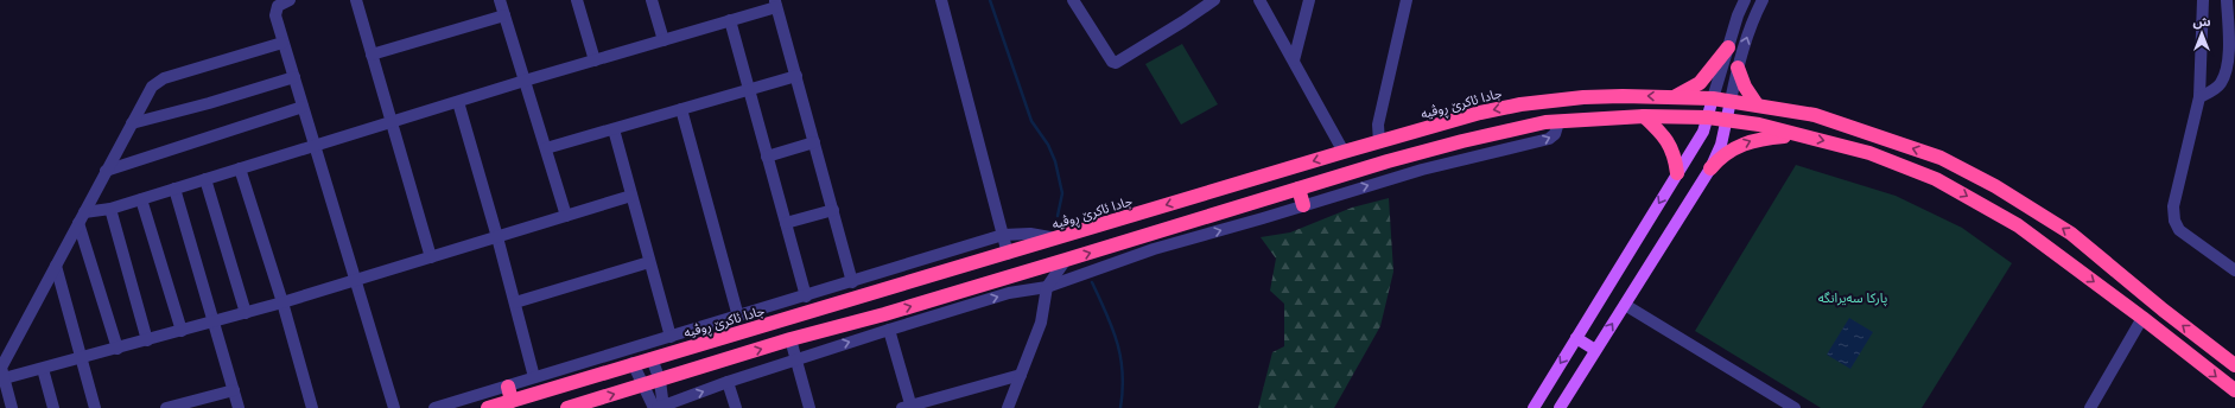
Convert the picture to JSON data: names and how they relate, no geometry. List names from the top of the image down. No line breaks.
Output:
{"streets":{"highway":["جادا ئاکرێ ڕوڤیە"]},"parks":["پارکا سەیرانگه"],"north":"top"}
